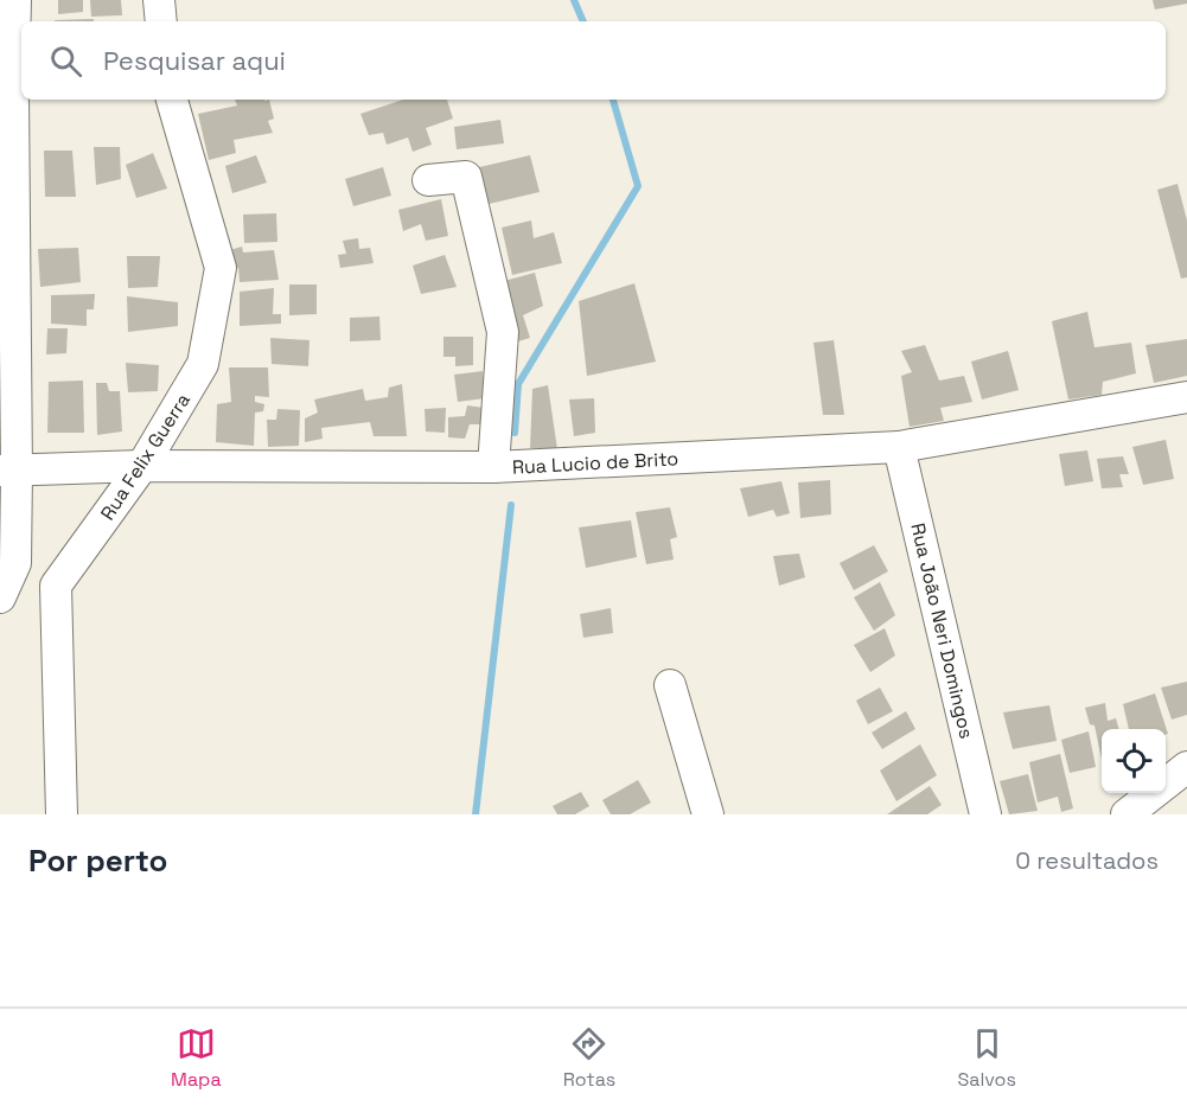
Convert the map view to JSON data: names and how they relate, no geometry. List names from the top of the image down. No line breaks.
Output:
{"streets":{"street":["Rua Felix Guerra","Rua Lucio de Brito","Rua João Neri Domingos"]},"crossings":[["Rua Felix Guerra","Rua Lucio de Brito"],["Rua Lucio de Brito","Rua João Neri Domingos"]],"page":{"search":"Pesquisar aqui","heading":["Por perto","0 resultados"],"nav":["Mapa","Rotas","Salvos"]}}
